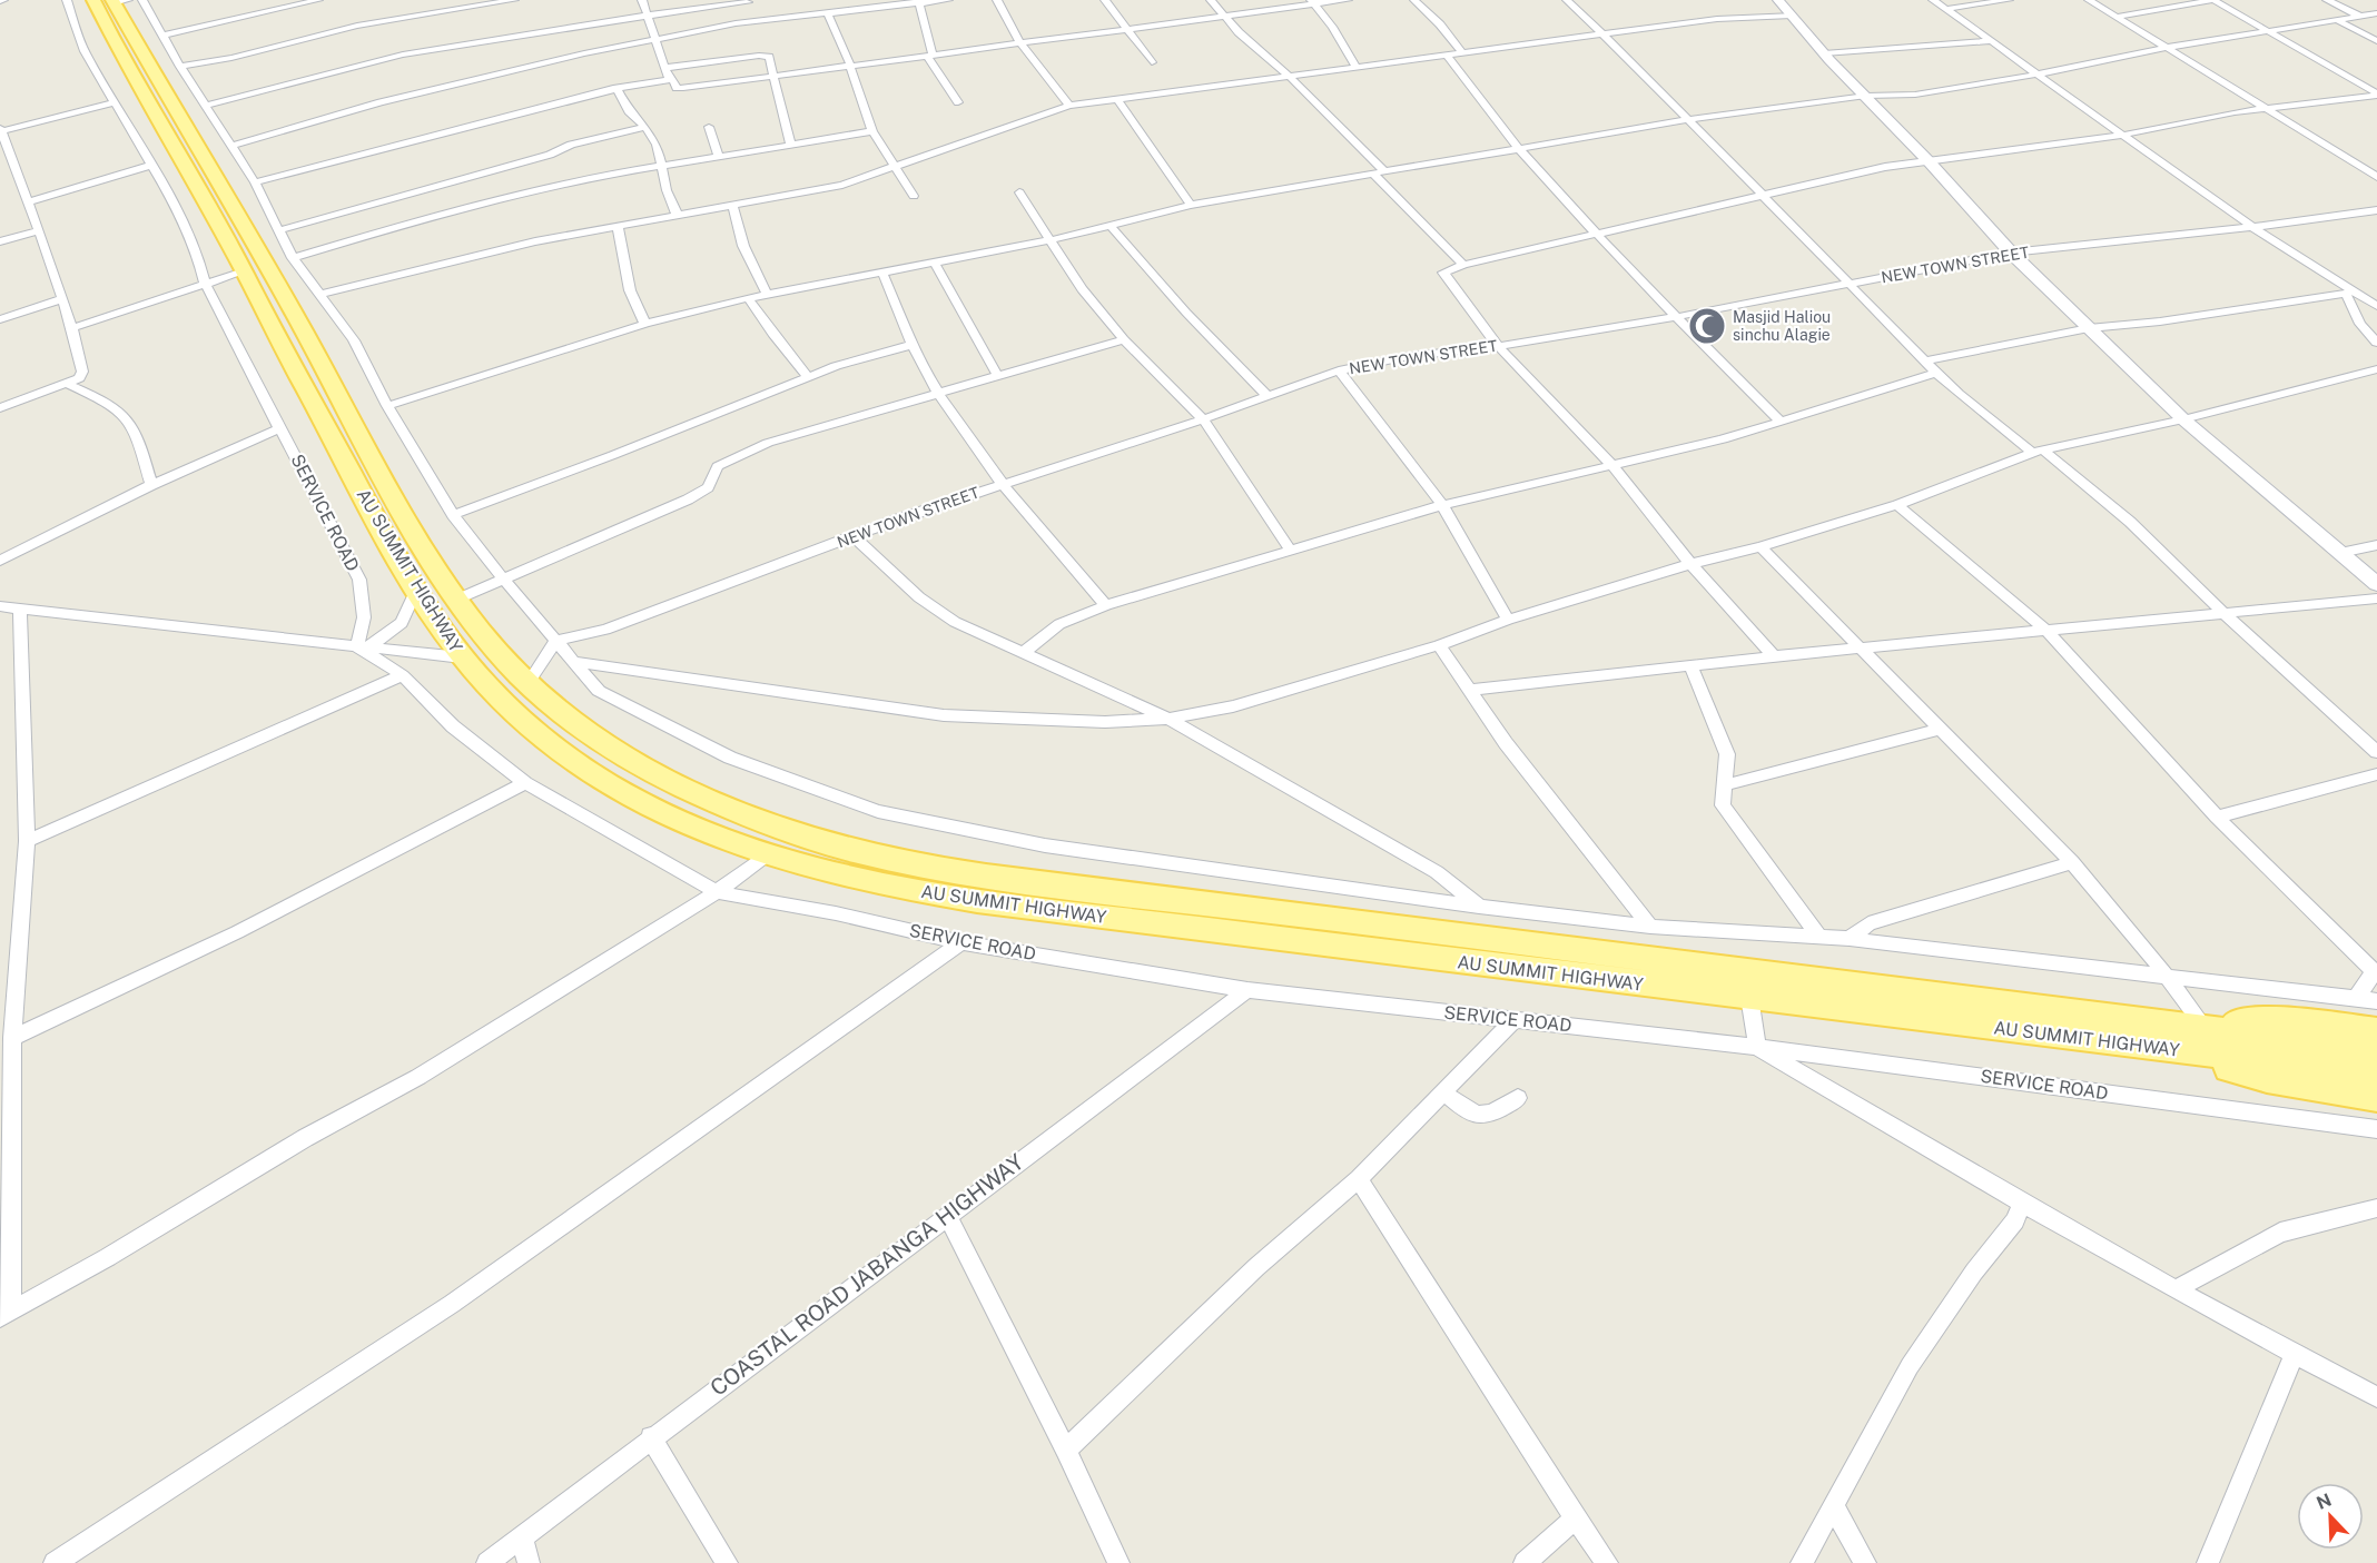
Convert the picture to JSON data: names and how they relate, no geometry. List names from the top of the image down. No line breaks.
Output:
{"streets":{"main road":["AU SUMMIT HIGHWAY"],"street":["NEW TOWN STREET","SERVICE ROAD","COASTAL ROAD JABANGA HIGHWAY"]},"crossings":[["SERVICE ROAD","COASTAL ROAD JABANGA HIGHWAY"]],"places":{"mosque":["Masjid Haliou sinchu Alagie"]},"north":"top left"}
